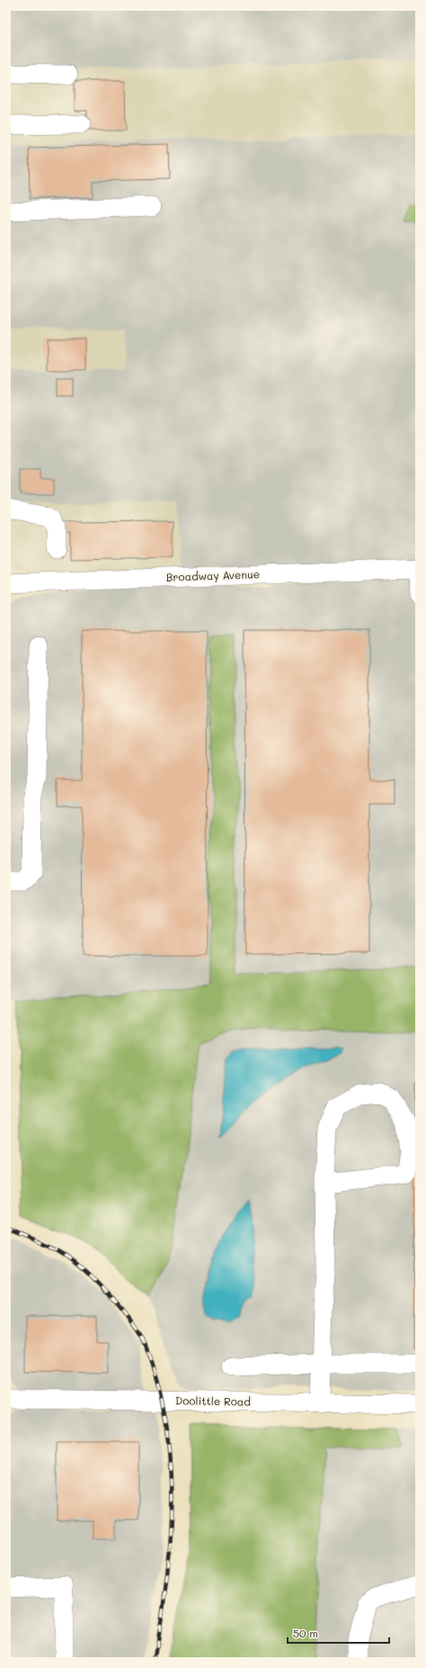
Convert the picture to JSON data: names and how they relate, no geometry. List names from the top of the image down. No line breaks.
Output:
{"streets":{"street":["Broadway Avenue","Doolittle Road"]},"scale_bar":"50 m"}
